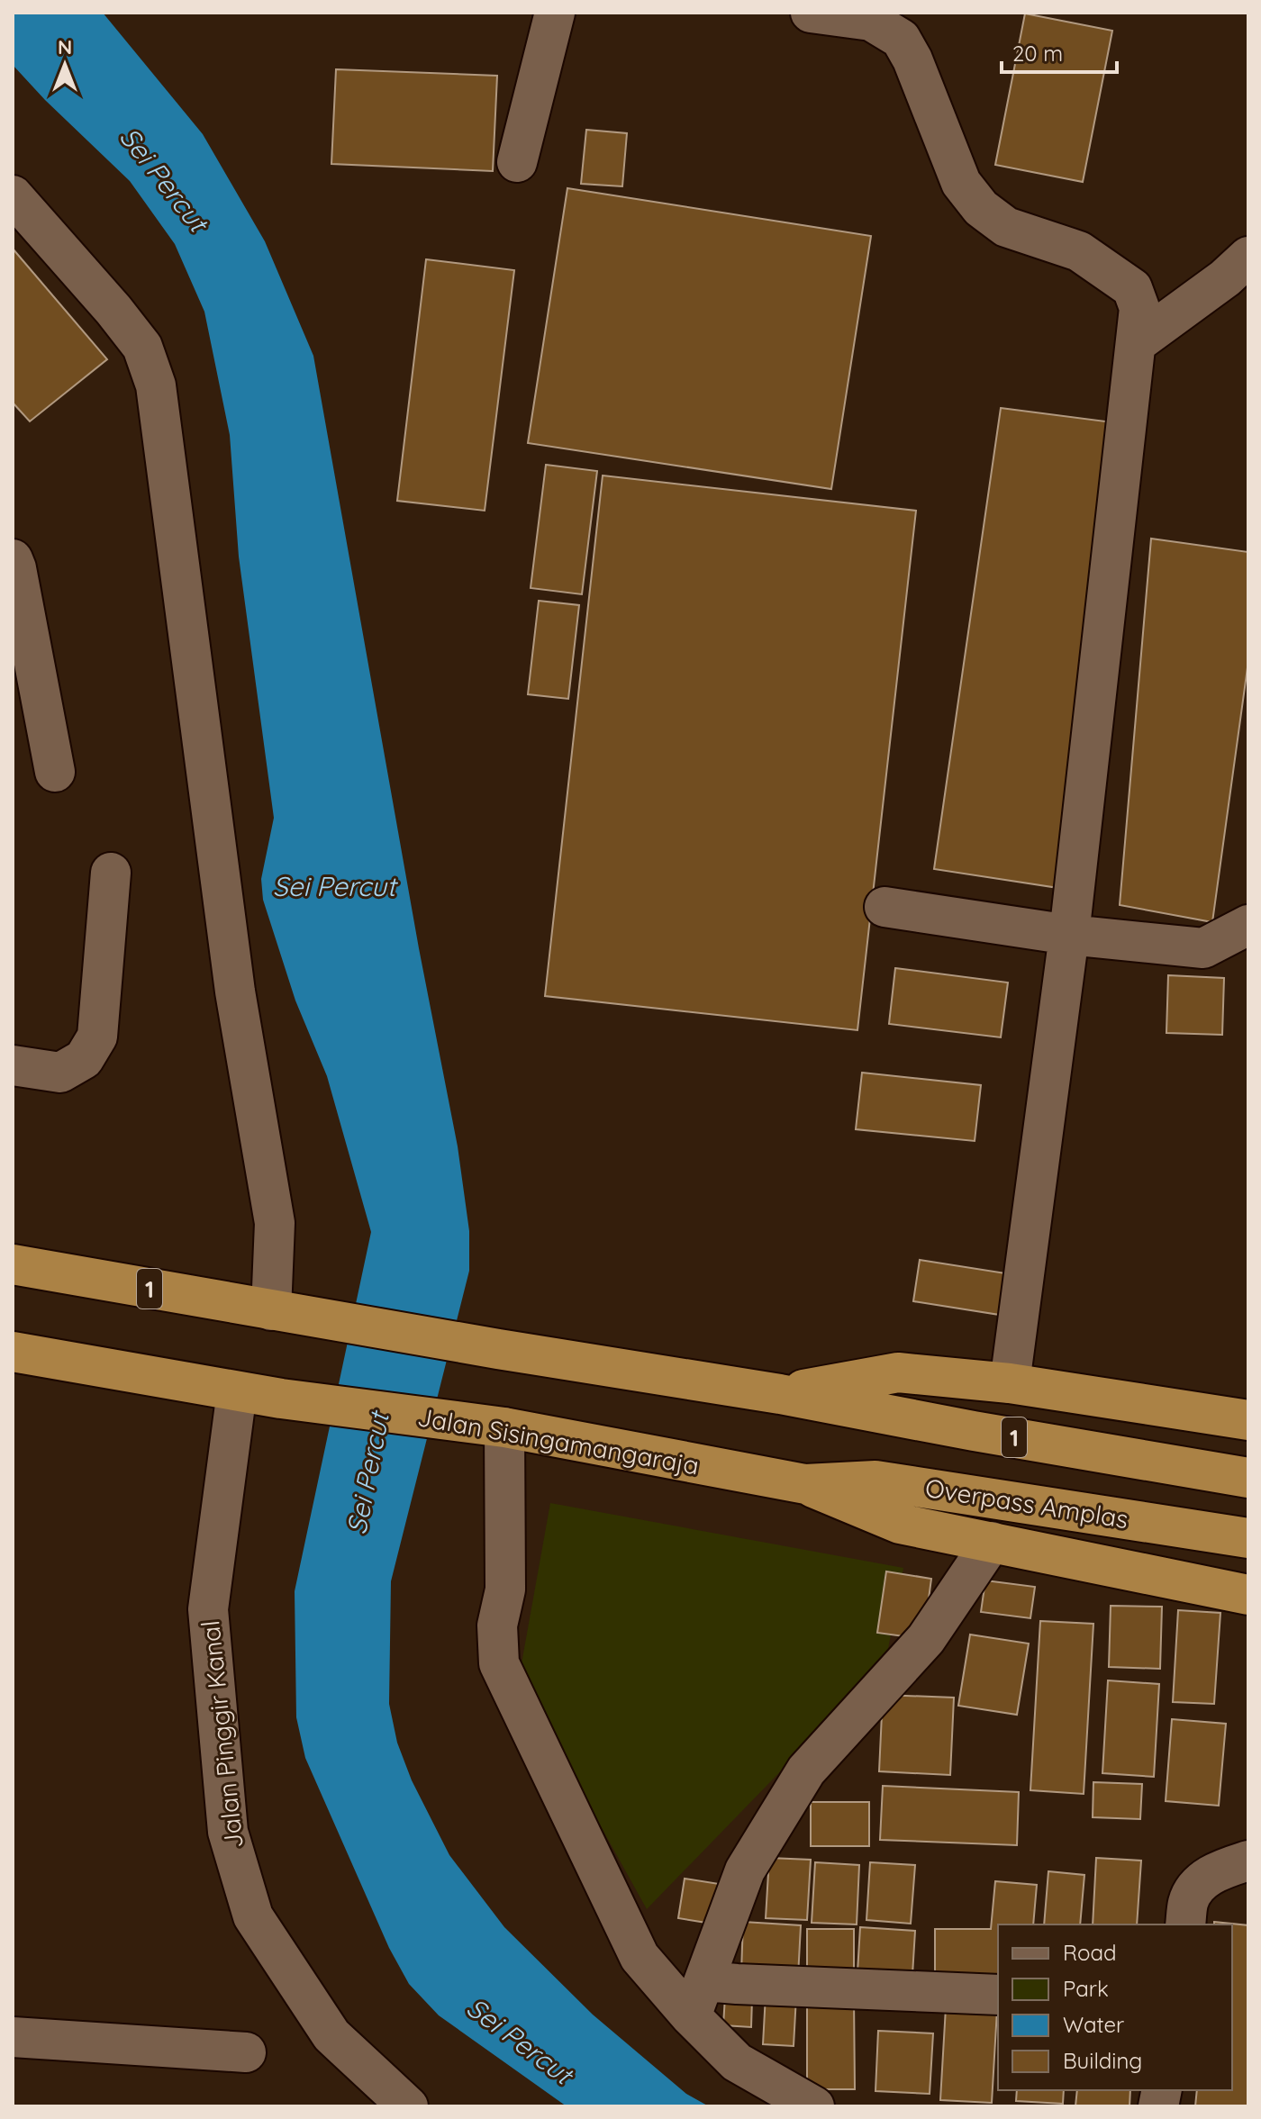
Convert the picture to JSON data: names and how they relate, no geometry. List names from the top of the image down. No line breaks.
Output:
{"streets":{"highway":["1","Jalan Sisingamangaraja","Overpass Amplas"],"street":["Jalan Pinggir Kanal"]},"crossings":[["Jalan Sisingamangaraja","Overpass Amplas"],["Jalan Sisingamangaraja","Jalan Pinggir Kanal"]],"water":["Sei Percut"],"legend":["Road","Park","Water","Building"],"scale_bar":"20 m","north":"top"}
